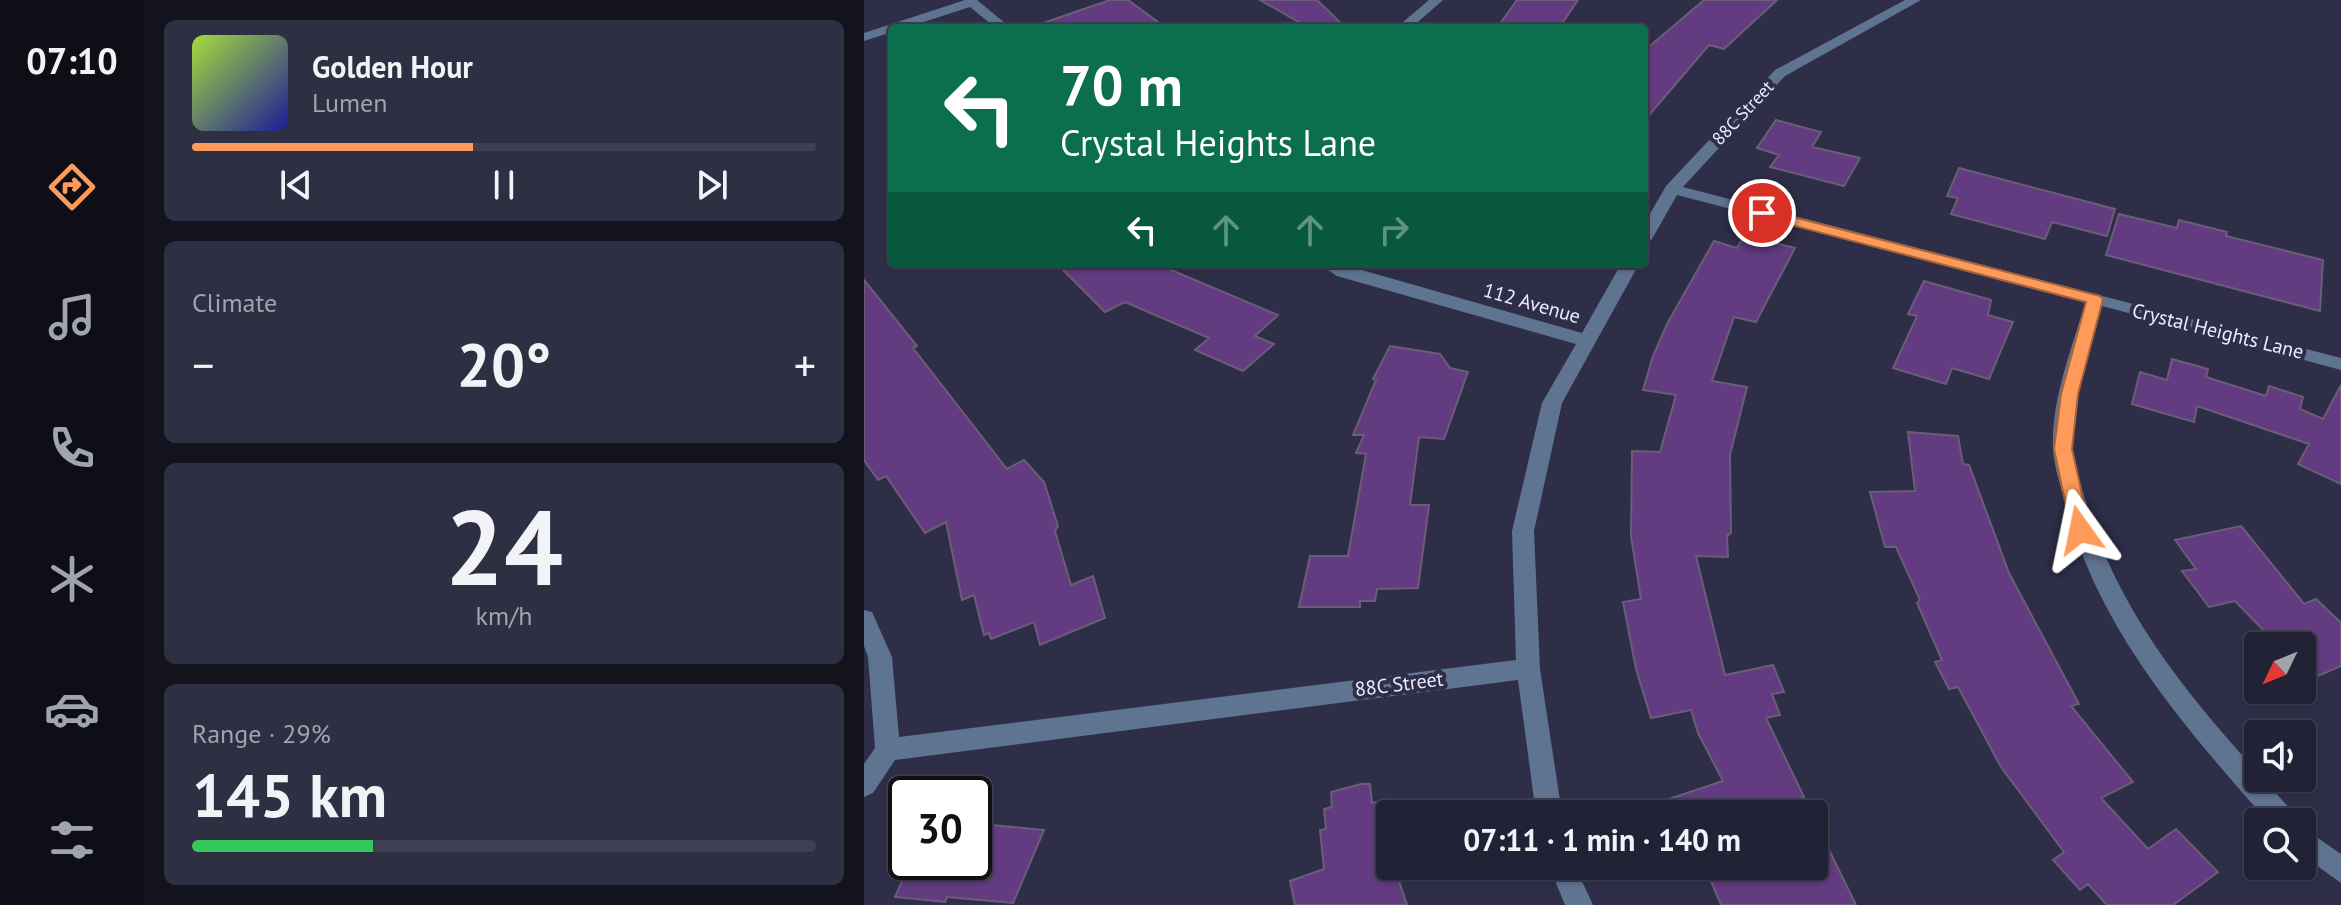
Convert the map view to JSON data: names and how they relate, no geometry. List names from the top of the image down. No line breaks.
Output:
{"streets":{"street":["88C Street","112 Avenue","Crystal Heights Lane"]},"crossings":[["88C Street","Crystal Heights Lane"]],"north":"bottom left","page":{"tabs":"07:10","turn":["70 m","Crystal Heights Lane"],"song":["Golden Hour","Lumen"],"tile":["Climate",["24","km/h"],["Range · 29%","145 km"]],"heat":["−","20°","+"],"limit":"30","trip":"07:11 · 1 min · 140 m"}}
